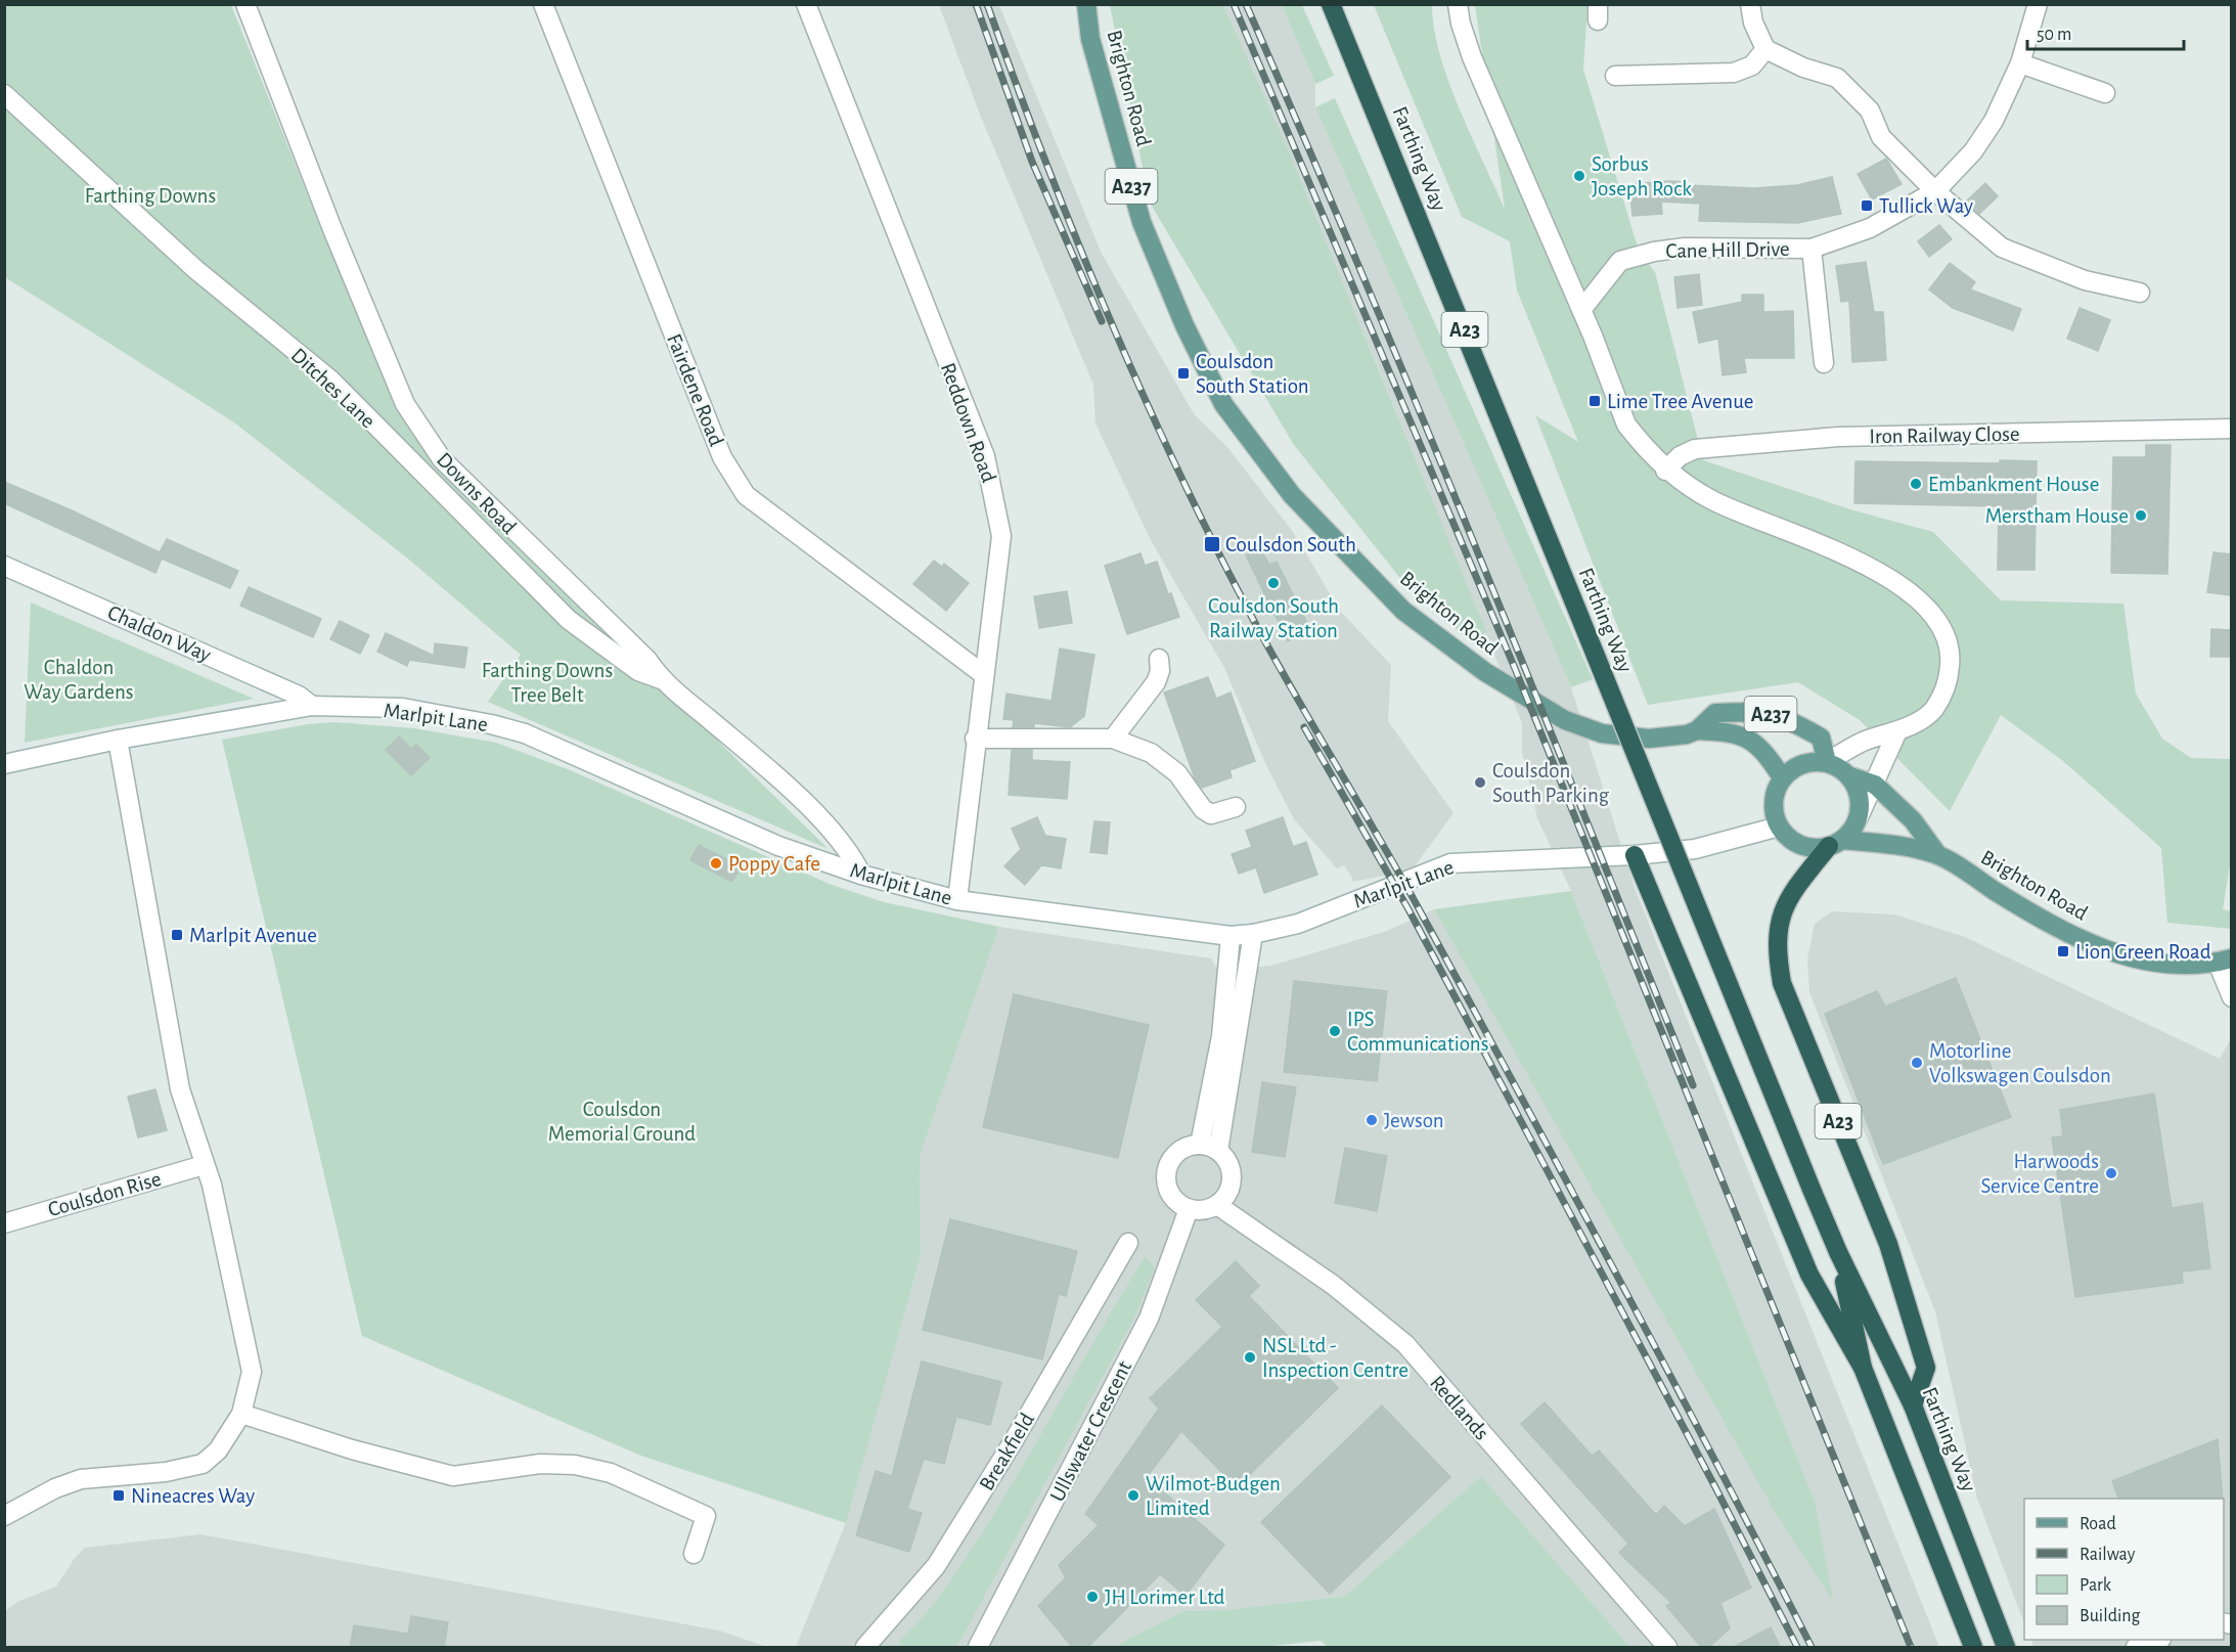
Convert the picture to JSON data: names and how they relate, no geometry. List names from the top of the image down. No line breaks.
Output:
{"streets":{"highway":["Farthing Way","A23"],"main road":["Brighton Road","A237"],"street":["Cane Hill Drive","Ditches Lane","Fairdene Road","Reddown Road","Iron Railway Close","Downs Road","Chaldon Way","Marlpit Lane","Coulsdon Rise","Redlands","Ullswater Crescent","Breakfield"]},"crossings":[["Brighton Road","A23"],["Brighton Road","Marlpit Lane"],["Farthing Way","A23"],["A23","Marlpit Lane"],["Ditches Lane","Downs Road"],["Fairdene Road","Reddown Road"],["Reddown Road","Marlpit Lane"],["Downs Road","Marlpit Lane"],["Chaldon Way","Marlpit Lane"],["Redlands","Ullswater Crescent"]],"parks":["Farthing Downs","Chaldon Way Gardens","Farthing Downs Tree Belt","Coulsdon Memorial Ground"],"places":{"other":["Sorbus Joseph Rock","Embankment House","Merstham House","Coulsdon South Railway Station","Coulsdon South Parking","Poppy Cafe","IPS Communications","Motorline Volkswagen Coulsdon","Jewson","Harwoods Service Centre","NSL Ltd - Inspection Centre","Wilmot-Budgen Limited","JH Lorimer Ltd"],"transit":["Tullick Way","Coulsdon South Station","Lime Tree Avenue","Coulsdon South","Marlpit Avenue","Lion Green Road","Nineacres Way"]},"legend":["Road","Railway","Park","Building"],"scale_bar":"50 m"}
